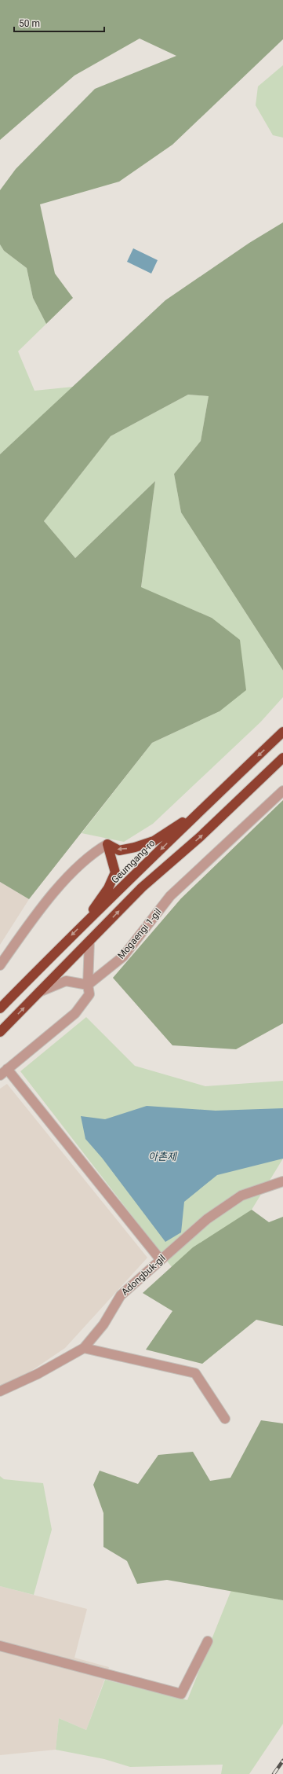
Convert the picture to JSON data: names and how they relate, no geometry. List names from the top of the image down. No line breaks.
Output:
{"streets":{"highway":["Geumgang-ro"],"street":["Mogaengi 1-gil","Adongbuk-gil"]},"water":["아촌제"],"scale_bar":"50 m"}
